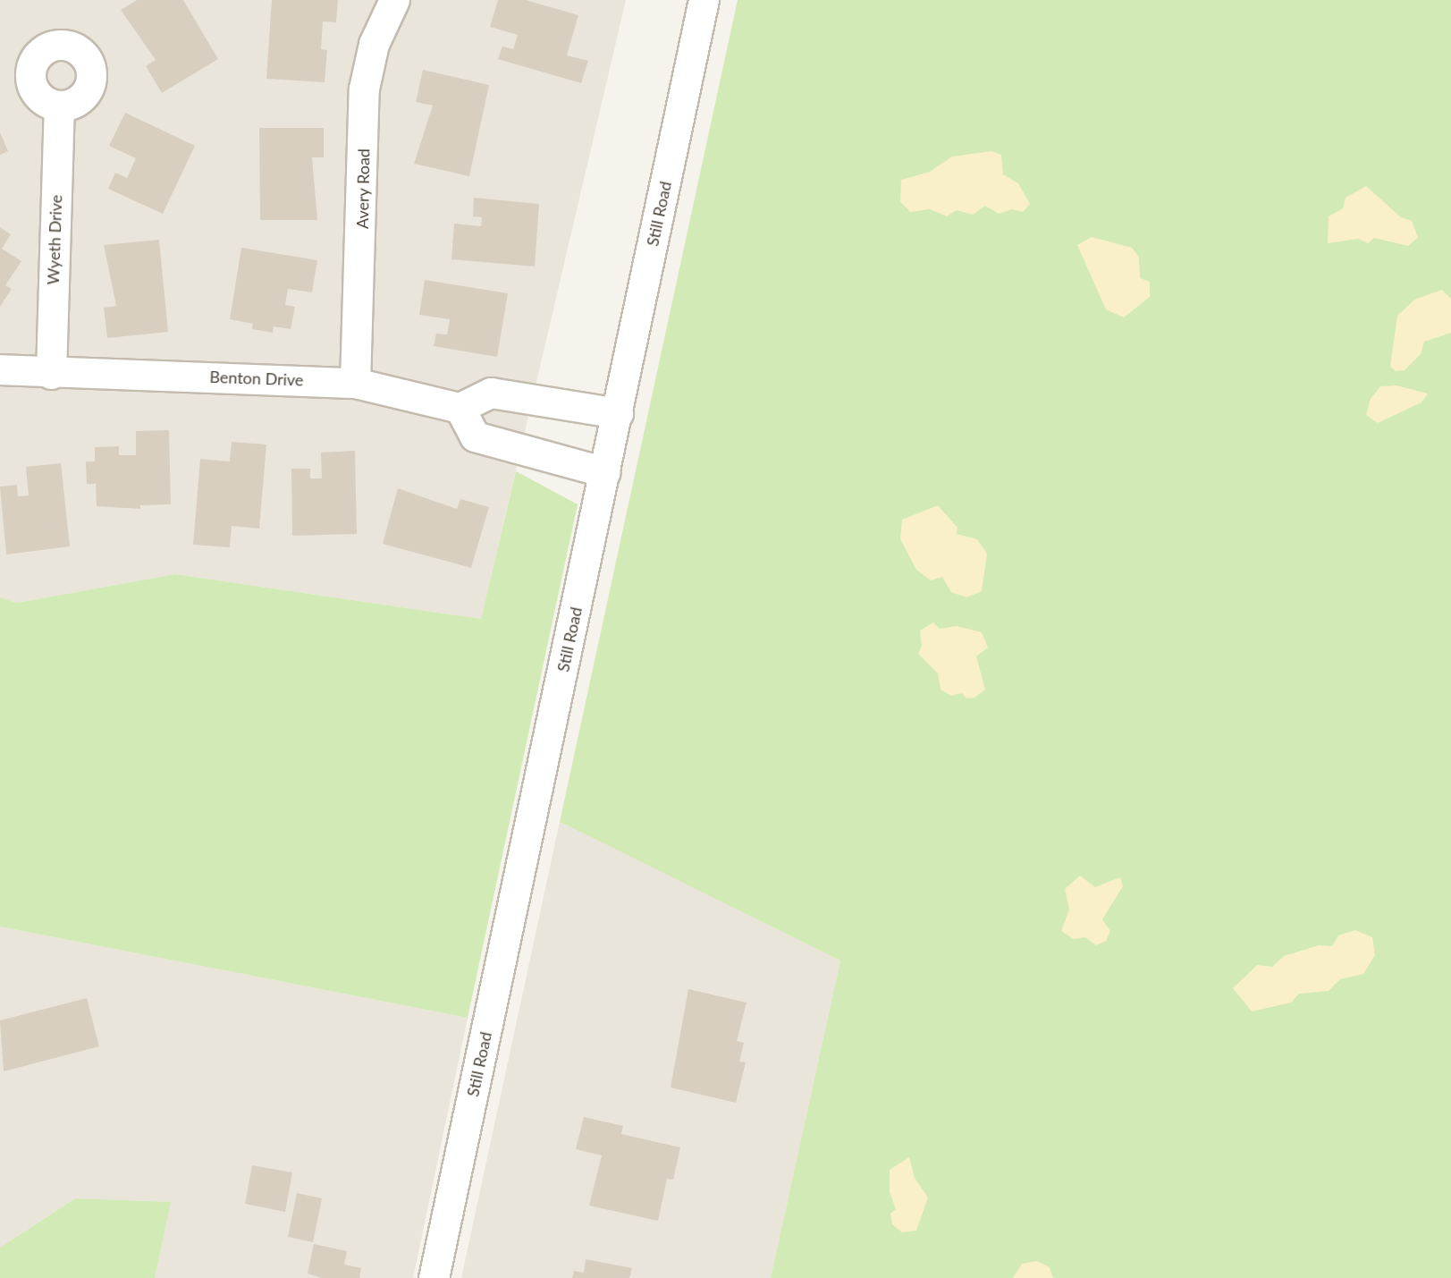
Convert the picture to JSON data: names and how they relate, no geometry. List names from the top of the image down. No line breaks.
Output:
{"streets":{"street":["Avery Road","Still Road","Wyeth Drive","Benton Drive"]},"crossings":[["Avery Road","Benton Drive"],["Wyeth Drive","Benton Drive"]]}
